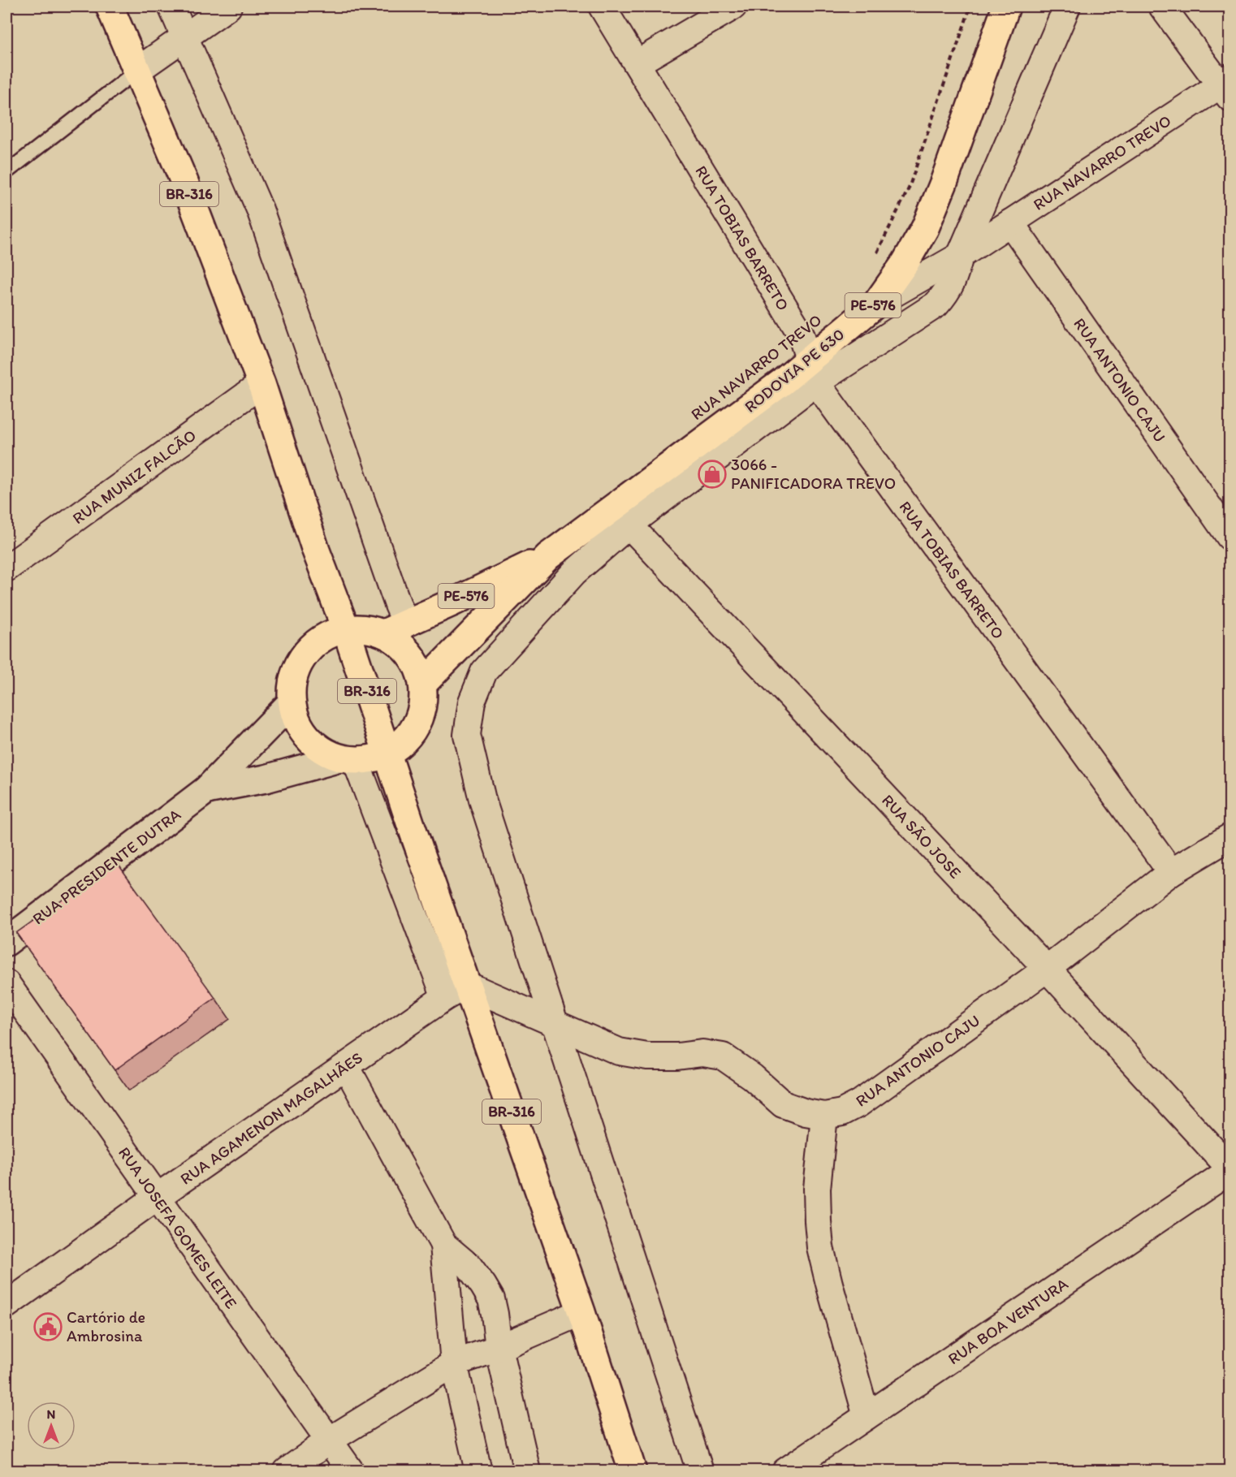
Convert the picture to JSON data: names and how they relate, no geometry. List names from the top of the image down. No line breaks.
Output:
{"streets":{"main road":["BR-316","PE-576","RODOVIA PE 630","RUA PRESIDENTE DUTRA"],"street":["RUA NAVARRO TREVO","RUA TOBIAS BARRETO","RUA ANTONIO CAJU","RUA MUNIZ FALCÃO","RUA SÃO JOSE","RUA AGAMENON MAGALHÃES","RUA JOSEFA GOMES LEITE","RUA BOA VENTURA"]},"crossings":[["RUA NAVARRO TREVO","RODOVIA PE 630"],["RUA NAVARRO TREVO","RUA ANTONIO CAJU"],["BR-316","RUA ANTONIO CAJU"],["BR-316","RUA MUNIZ FALCÃO"],["BR-316","RUA AGAMENON MAGALHÃES"],["RUA TOBIAS BARRETO","RODOVIA PE 630"],["RUA TOBIAS BARRETO","RUA ANTONIO CAJU"],["PE-576","RODOVIA PE 630"],["PE-576","RUA SÃO JOSE"],["RODOVIA PE 630","RUA SÃO JOSE"],["RUA ANTONIO CAJU","RUA SÃO JOSE"],["RUA ANTONIO CAJU","RUA AGAMENON MAGALHÃES"],["RUA SÃO JOSE","RUA BOA VENTURA"],["RUA AGAMENON MAGALHÃES","RUA JOSEFA GOMES LEITE"]],"places":{"shop":["3066 - PANIFICADORA TREVO"],"public building":["Cartório de Ambrosina"]},"north":"top"}
